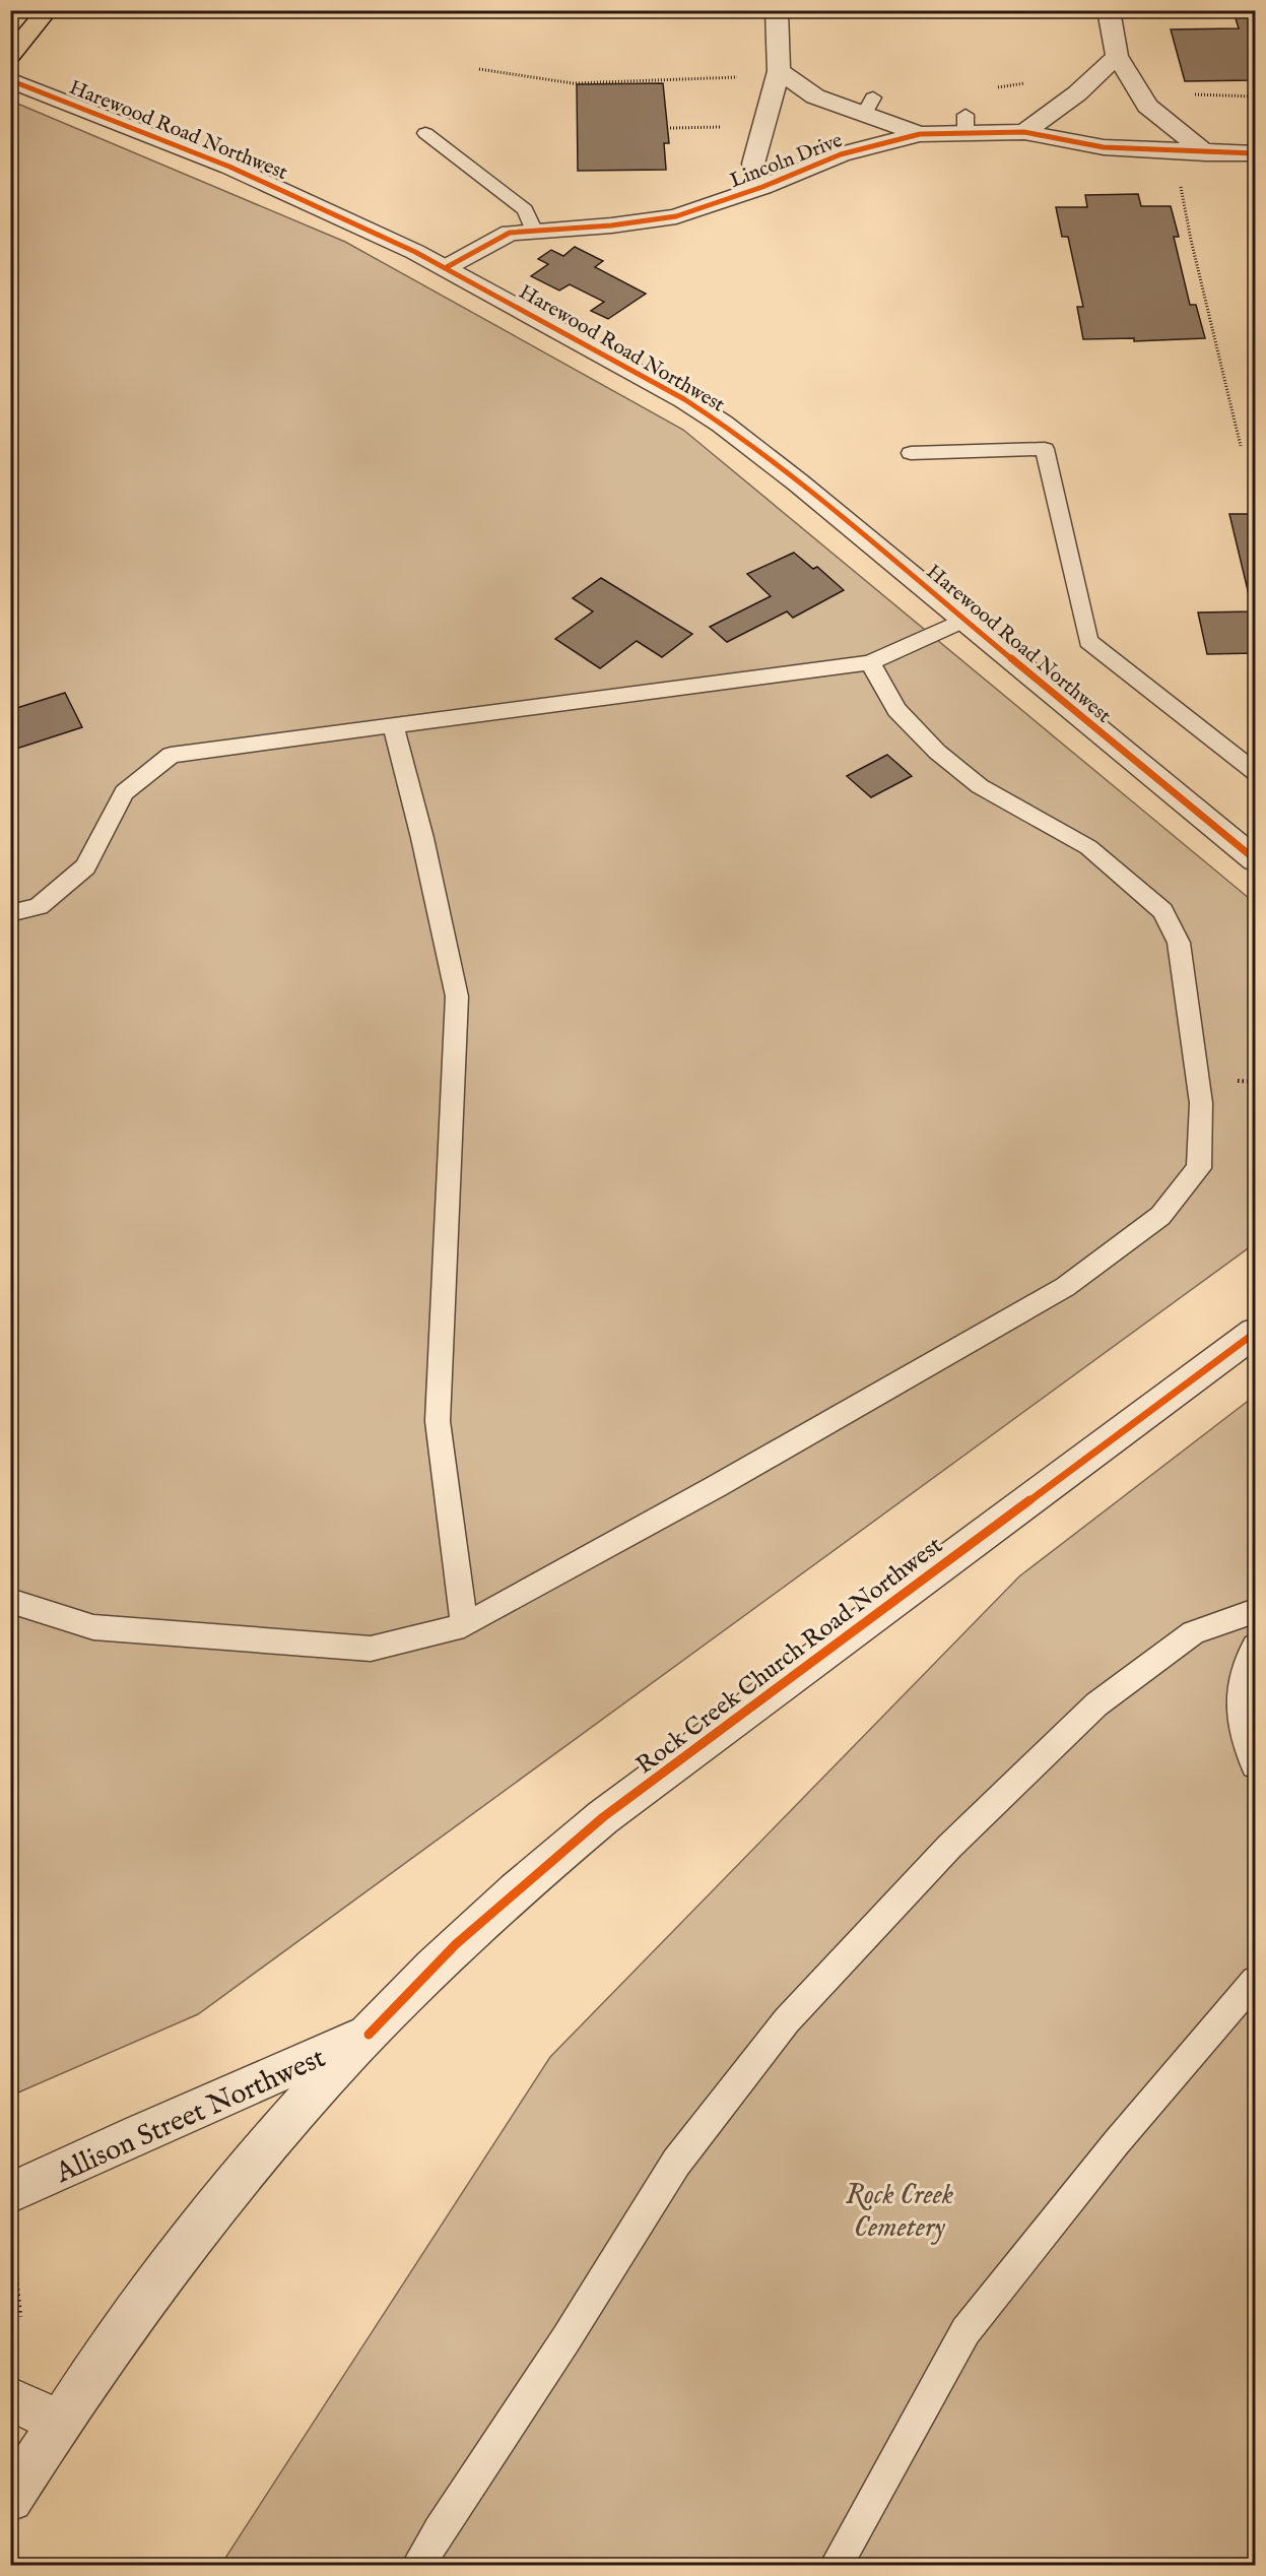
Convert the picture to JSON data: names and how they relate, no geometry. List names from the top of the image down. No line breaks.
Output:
{"streets":{"street":["Harewood Road Northwest","Lincoln Drive","Rock Creek Church Road Northwest","Allison Street Northwest"]},"crossings":[["Harewood Road Northwest","Lincoln Drive"],["Rock Creek Church Road Northwest","Allison Street Northwest"]],"parks":["Rock Creek Cemetery"]}
